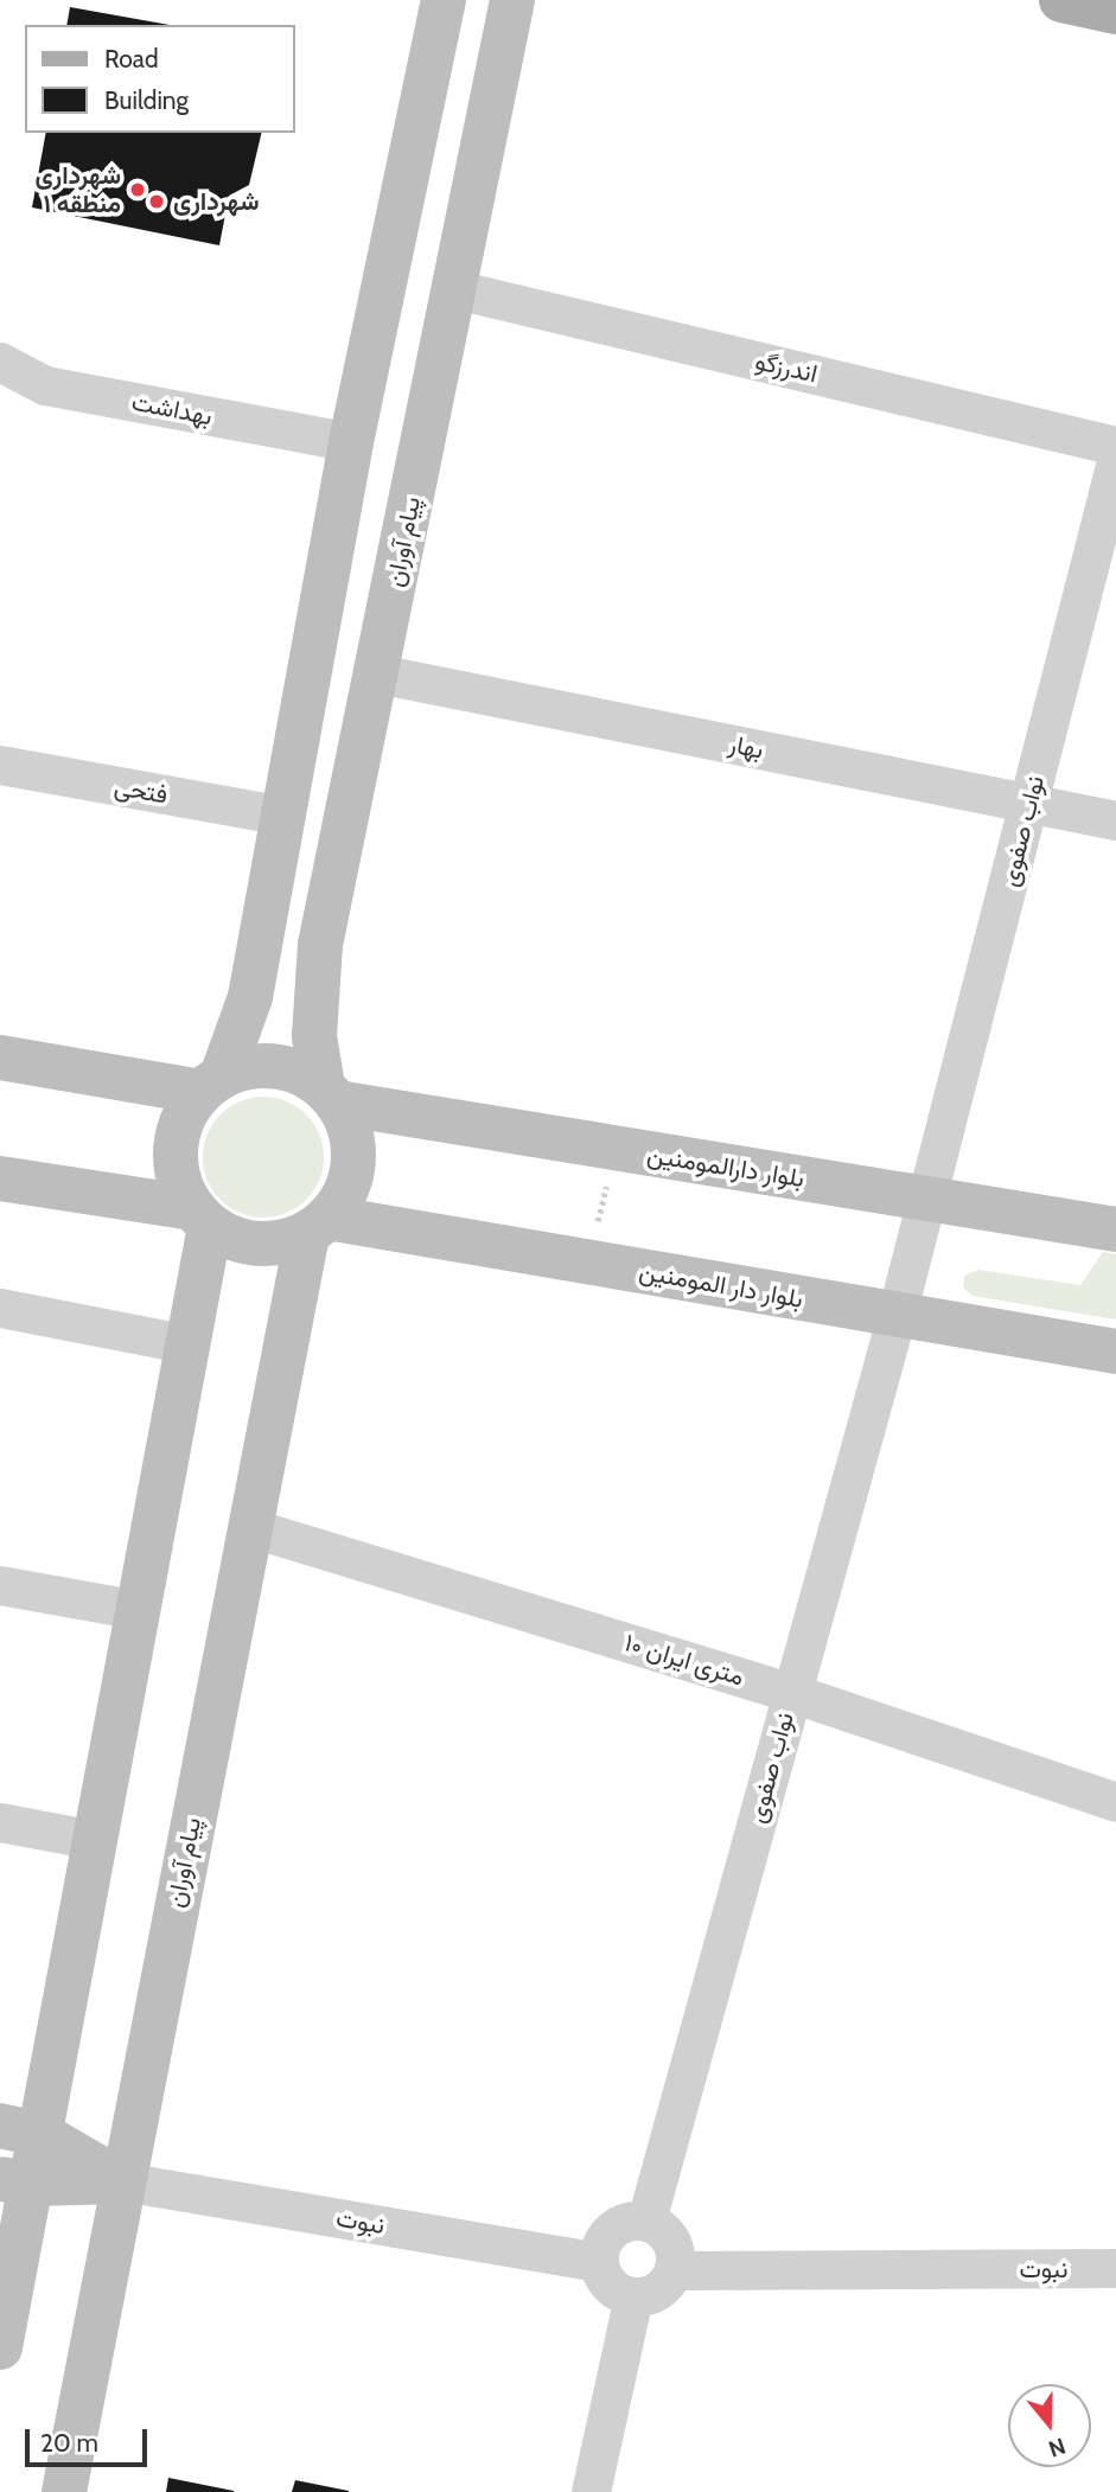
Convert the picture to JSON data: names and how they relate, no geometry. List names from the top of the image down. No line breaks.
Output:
{"streets":{"main road":["پیام آوران","بلوار دارالمومنین","بلوار دار المومنین"],"street":["اندرزگو","بهداشت","بهار","فتحی","نواب صفوی","۱۰ متری ایران","نبوت"]},"crossings":[["اندرزگو","پیام آوران"],["پیام آوران","بهار"],["پیام آوران","بلوار دارالمومنین"],["پیام آوران","بلوار دار المومنین"],["پیام آوران","۱۰ متری ایران"],["پیام آوران","نبوت"],["بهار","نواب صفوی"],["نواب صفوی","بلوار دارالمومنین"],["نواب صفوی","بلوار دار المومنین"],["نواب صفوی","۱۰ متری ایران"],["نواب صفوی","نبوت"],["بلوار دارالمومنین","بلوار دار المومنین"]],"places":["شهرداری منطقه ۱","شهرداری"],"legend":["Road","Building"],"scale_bar":"20 m","north":"bottom"}
